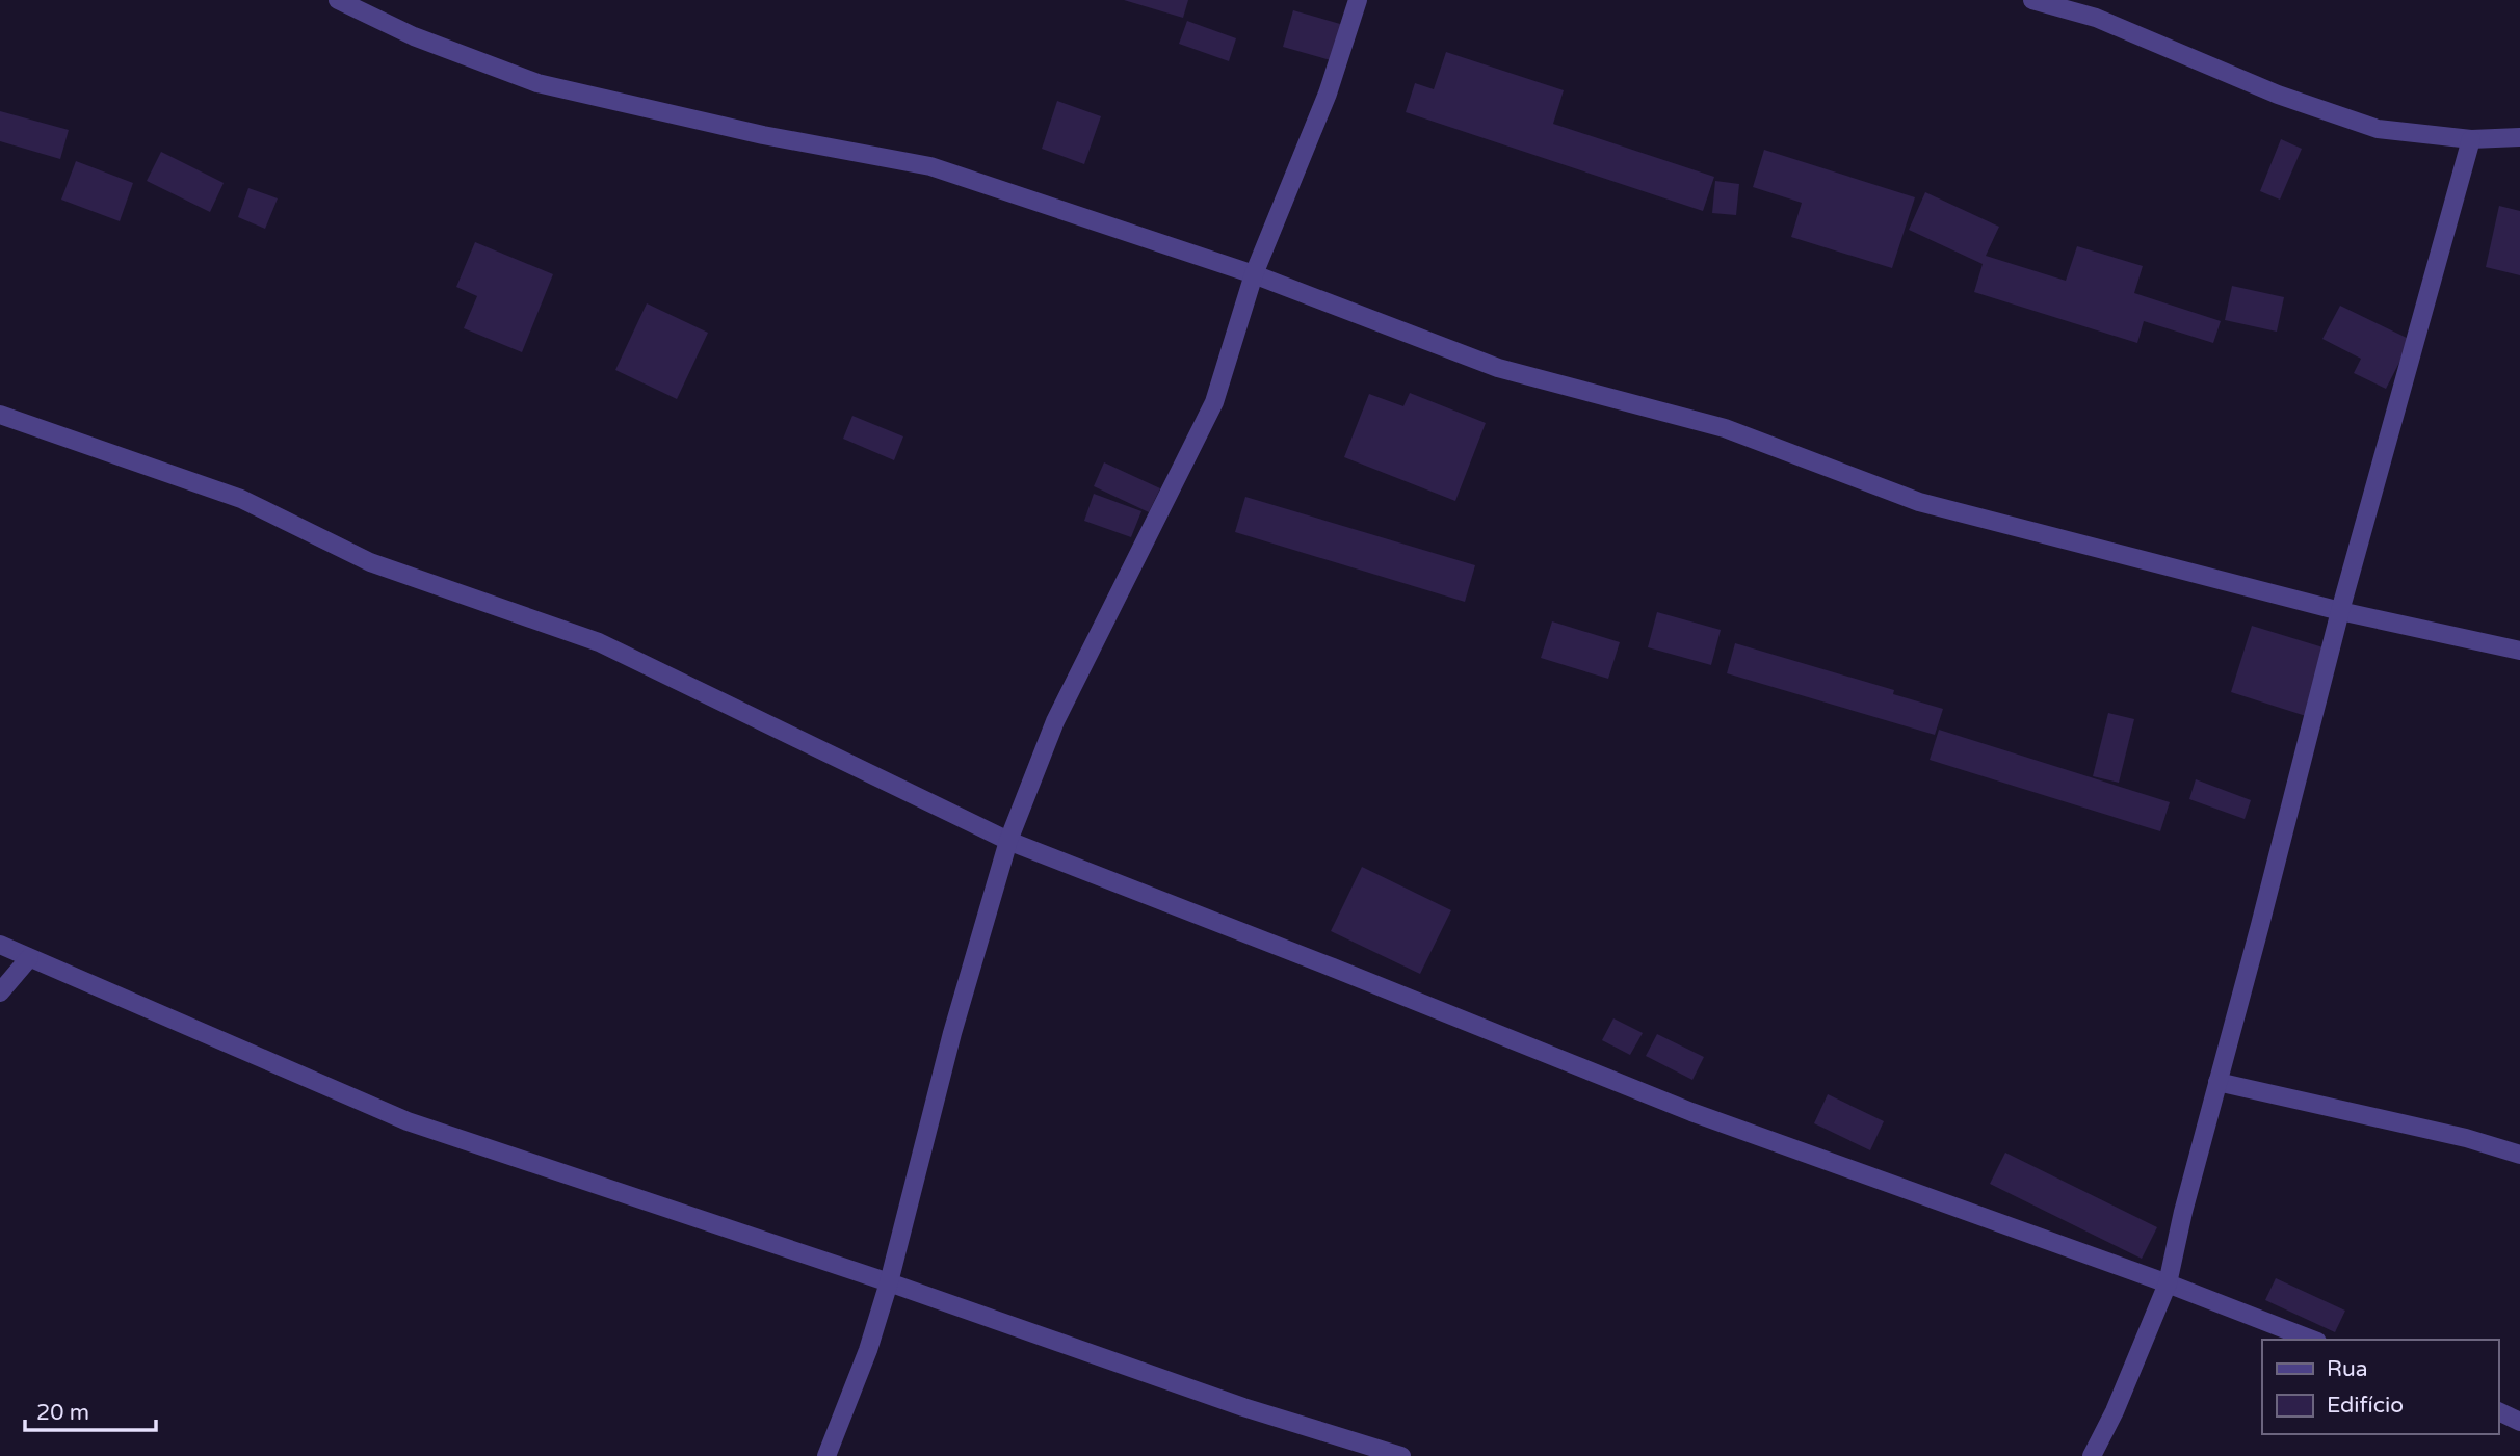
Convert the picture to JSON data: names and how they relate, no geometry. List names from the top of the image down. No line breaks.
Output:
{"legend":["Rua","Edifício"],"scale_bar":"20 m"}
